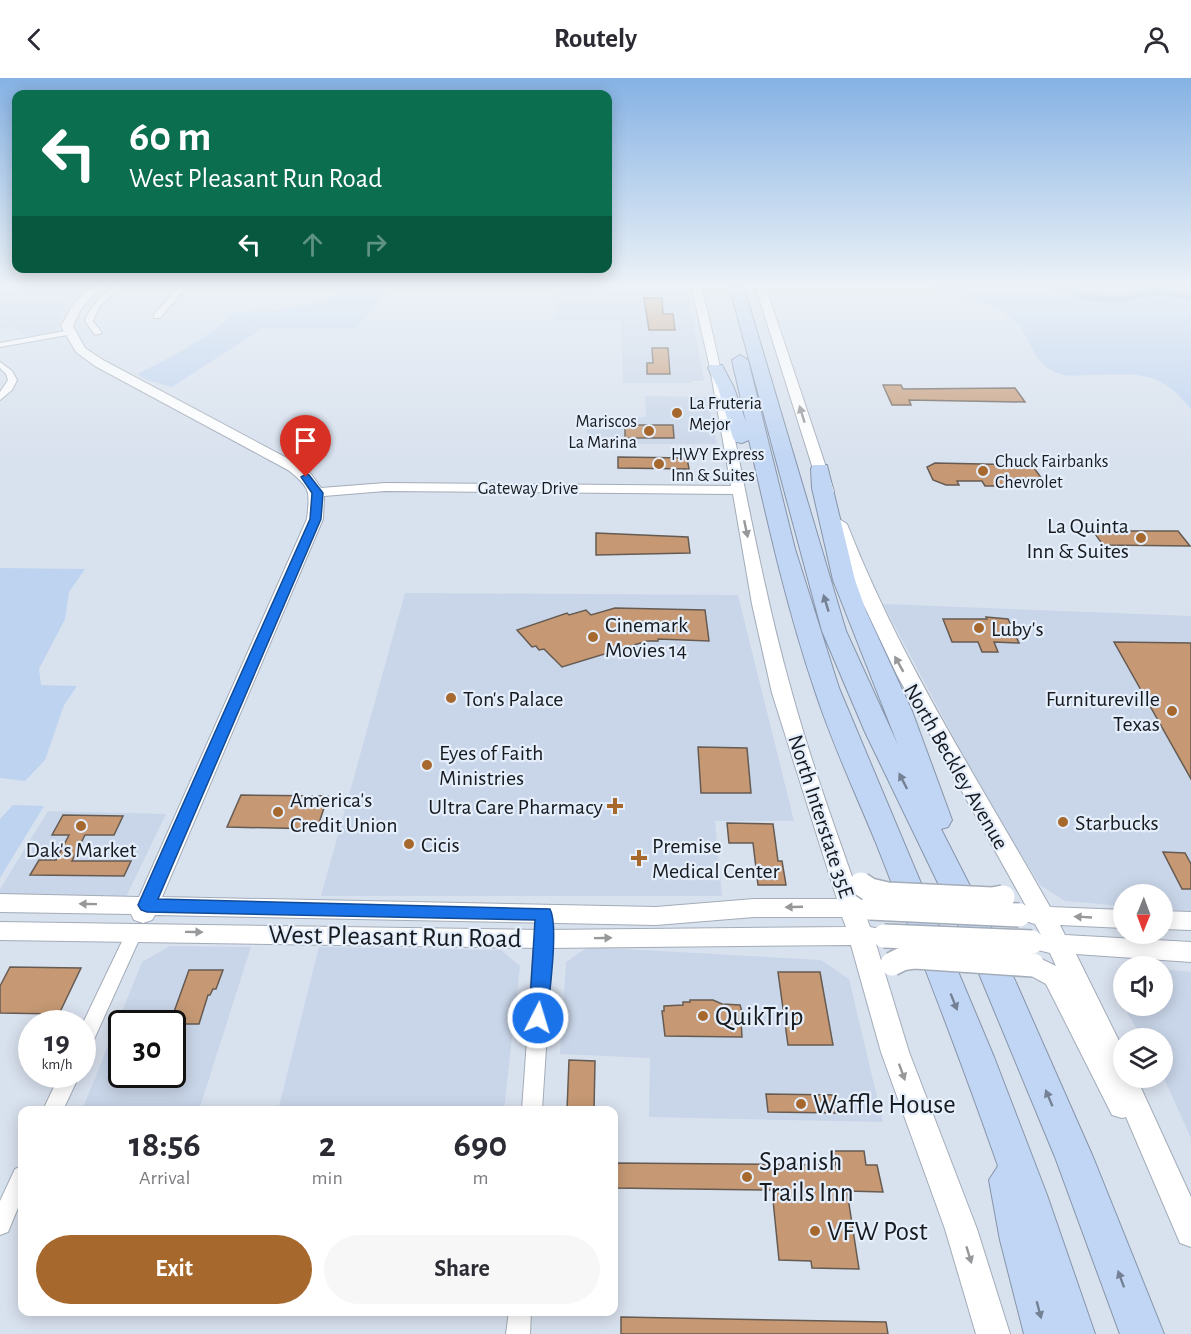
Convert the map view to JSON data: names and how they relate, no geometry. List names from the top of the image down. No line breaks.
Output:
{"streets":{"main road":["Gateway Drive","North Beckley Avenue","North Interstate 35E","West Pleasant Run Road"]},"crossings":[["Gateway Drive","North Interstate 35E"],["North Beckley Avenue","West Pleasant Run Road"],["North Interstate 35E","West Pleasant Run Road"]],"one_way":["North Beckley Avenue","North Interstate 35E"],"places":{"other":["La Fruteria Mejor","Mariscos La Marina","HWY Express Inn & Suites","Chuck Fairbanks Chevrolet","La Quinta Inn & Suites","Luby's","Cinemark Movies 14","Ton's Palace","Furnitureville Texas","Eyes of Faith Ministries","America's Credit Union","Starbucks","Dak's Market","Cicis","QuikTrip","Waffle House","Spanish Trails Inn","VFW Post"],"health":["Ultra Care Pharmacy","Premise Medical Center"]},"north":"bottom","page":{"header":"Routely","turn":["60 m","West Pleasant Run Road"],"speed":"19 km/h","limit":"30","eta":["18:56","Arrival","2","min","690","m"],"buttons":["Exit","Share"]}}
